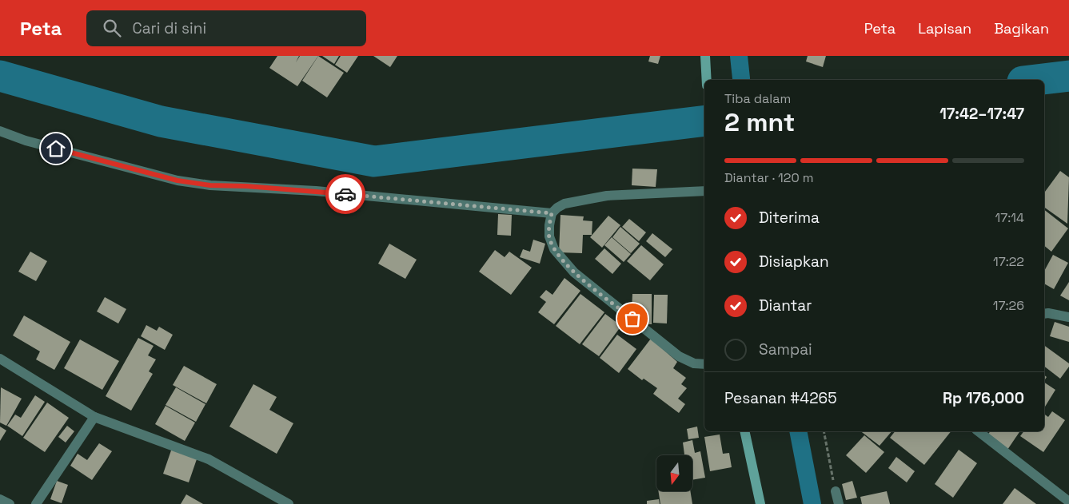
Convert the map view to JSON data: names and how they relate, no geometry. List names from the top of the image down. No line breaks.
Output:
{"north":"bottom","page":{"header":"Peta","search":"Cari di sini","nav":["Peta","Lapisan","Bagikan"],"heading":["2 mnt","Tiba dalam","17:42–17:47"],"panel":["Pesanan #4265","Rp 176,000"],"bar":"Diantar · 120 m","list":[["Diterima","17:14"],["Disiapkan","17:22"],["Diantar","17:26"],"Sampai"]}}
